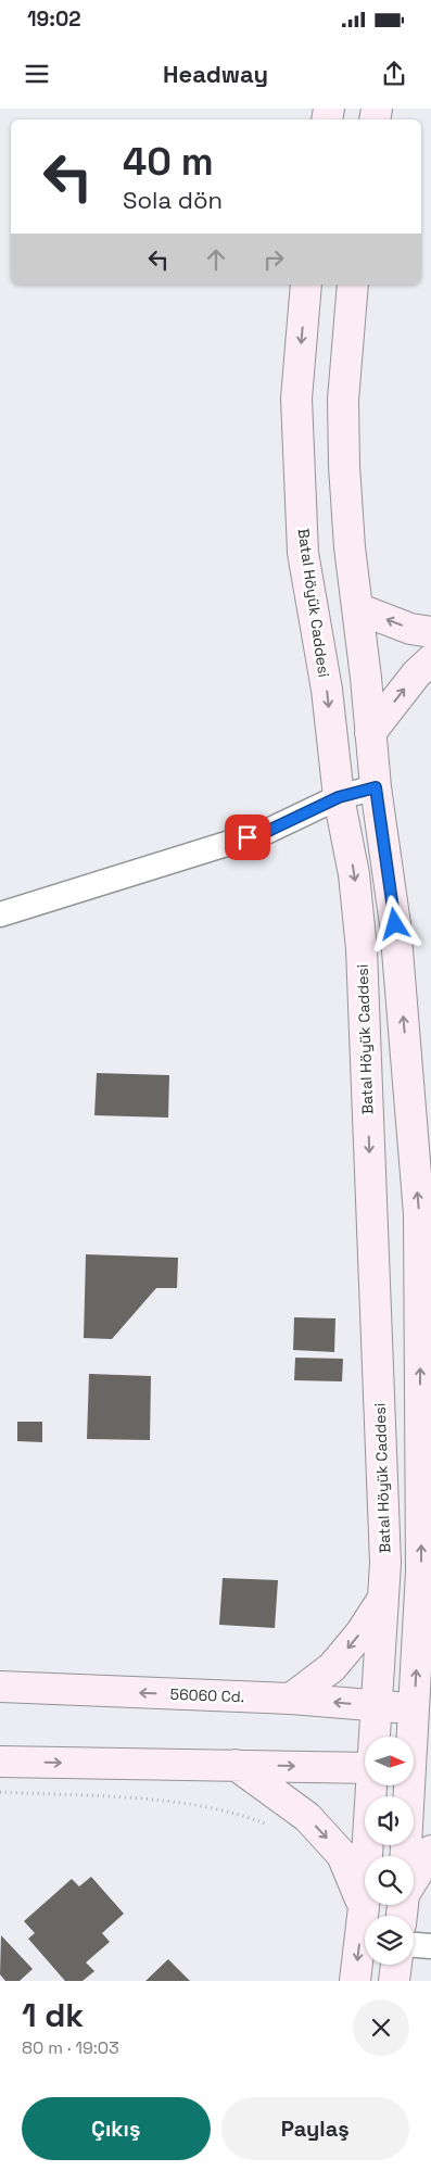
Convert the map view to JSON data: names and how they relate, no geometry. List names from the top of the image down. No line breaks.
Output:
{"streets":{"main road":["Batal Höyük Caddesi","56060 Cd."]},"crossings":[["Batal Höyük Caddesi","56060 Cd."]],"north":"right","page":{"status":"19:02","header":"Headway","turn":["40 m","Sola dön"],"heading":["1 dk","80 m · 19:03"],"buttons":["Çıkış","Paylaş"]}}
